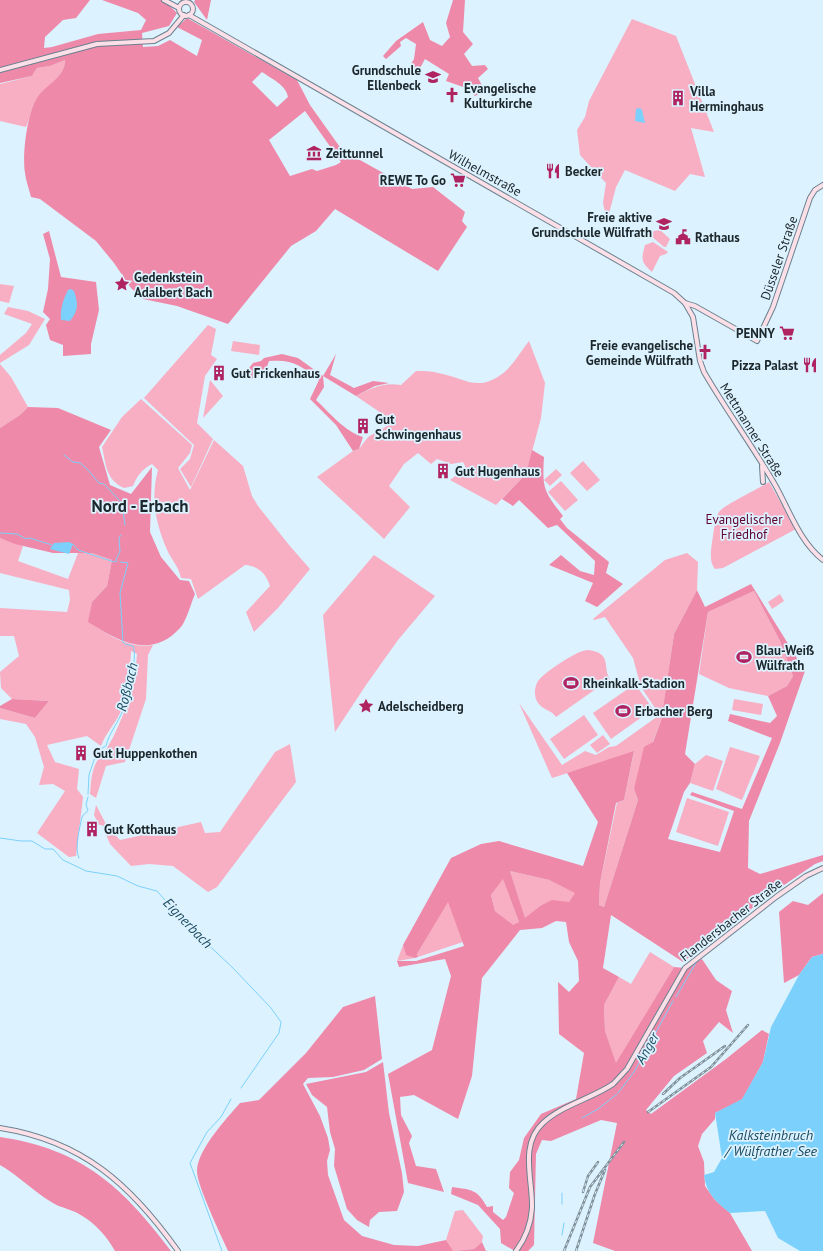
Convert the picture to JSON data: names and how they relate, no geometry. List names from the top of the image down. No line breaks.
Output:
{"streets":{"main road":["Wilhelmstraße","Düsseler Straße","Mettmanner Straße","Flandersbacher Straße"]},"crossings":[["Wilhelmstraße","Düsseler Straße"],["Wilhelmstraße","Mettmanner Straße"]],"districts":["Nord - Erbach"],"water":["Roßbach","Eignerbach","Anger","Kalksteinbruch / Wülfrather See"],"parks":["Evangelischer Friedhof"],"places":{"school or university":["Grundschule Ellenbeck","Freie aktive Grundschule Wülfrath"],"church":["Evangelische Kulturkirche","Freie evangelische Gemeinde Wülfrath"],"building":["Villa Herminghaus","Gut Frickenhaus","Gut Schwingenhaus","Gut Hugenhaus","Gut Huppenkothen","Gut Kotthaus"],"museum":["Zeittunnel"],"restaurant":["Becker","Pizza Palast"],"supermarket":["REWE To Go","PENNY"],"public building":["Rathaus"],"place":["Gedenkstein Adalbert Bach","Adelscheidberg"],"sports":["Blau-Weiß Wülfrath","Rheinkalk-Stadion","Erbacher Berg"]}}
